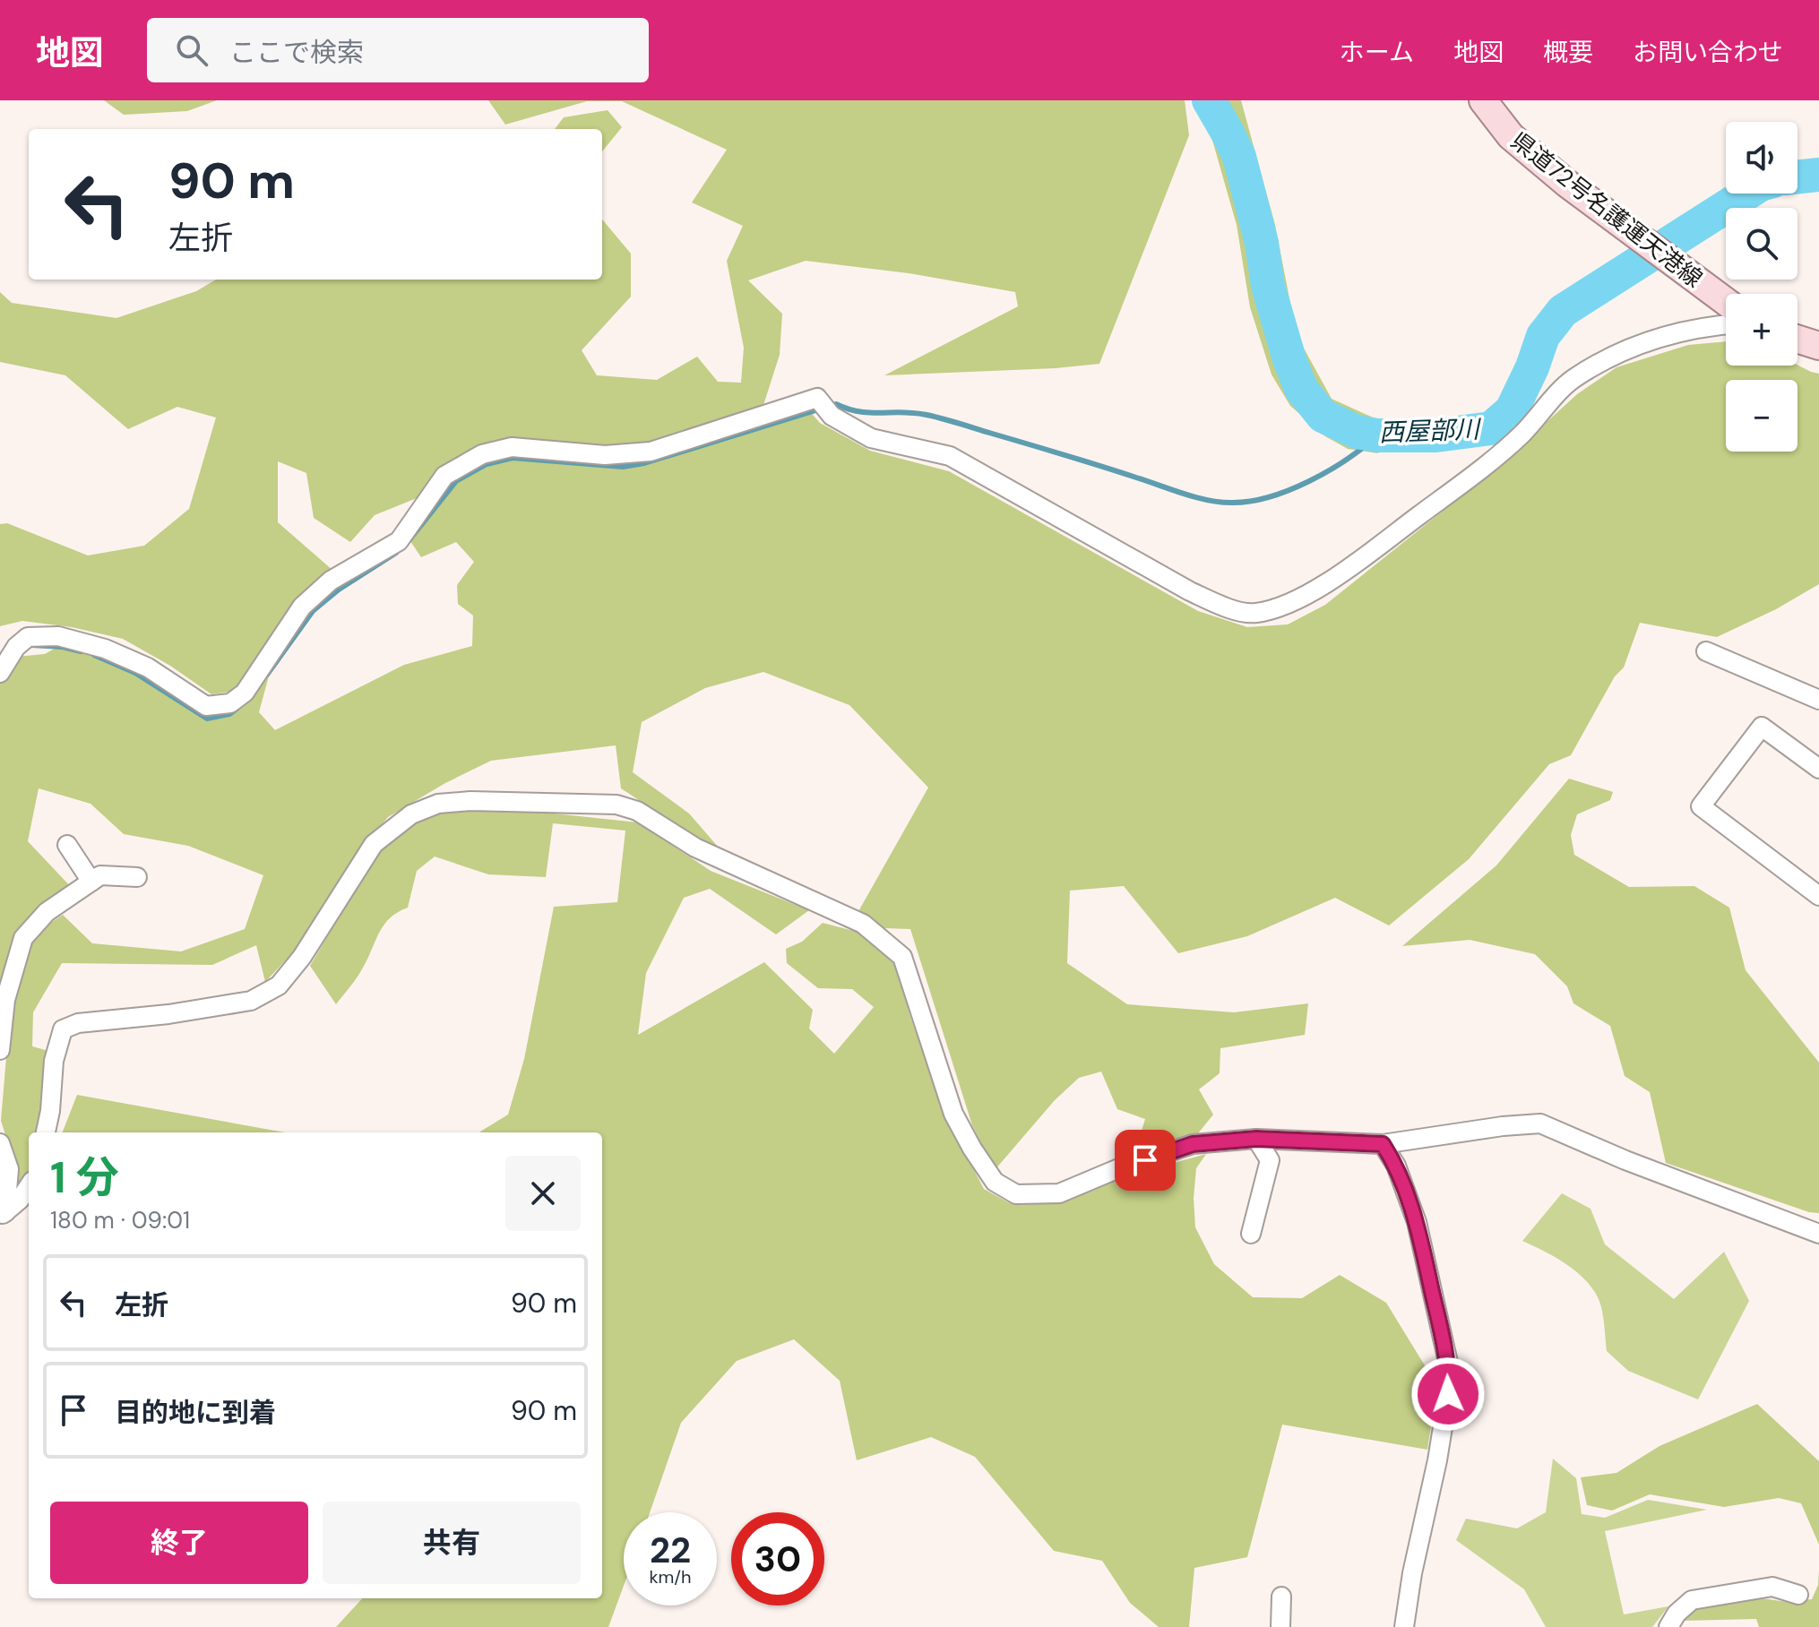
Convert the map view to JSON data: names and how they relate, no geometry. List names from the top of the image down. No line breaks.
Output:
{"streets":{"main road":["県道72号名護運天港線"]},"water":["西屋部川"],"page":{"header":"地図","search":"ここで検索","nav":["ホーム","地図","概要","お問い合わせ"],"map_buttons":["+","−"],"turn":["90 m","左折"],"heading":["1 分","180 m · 09:01"],"list":[{"name":"左折","value":"90 m"},{"name":"目的地に到着","value":"90 m"}],"buttons":["終了","共有"],"speed":"22 km/h","limit":"30"}}
